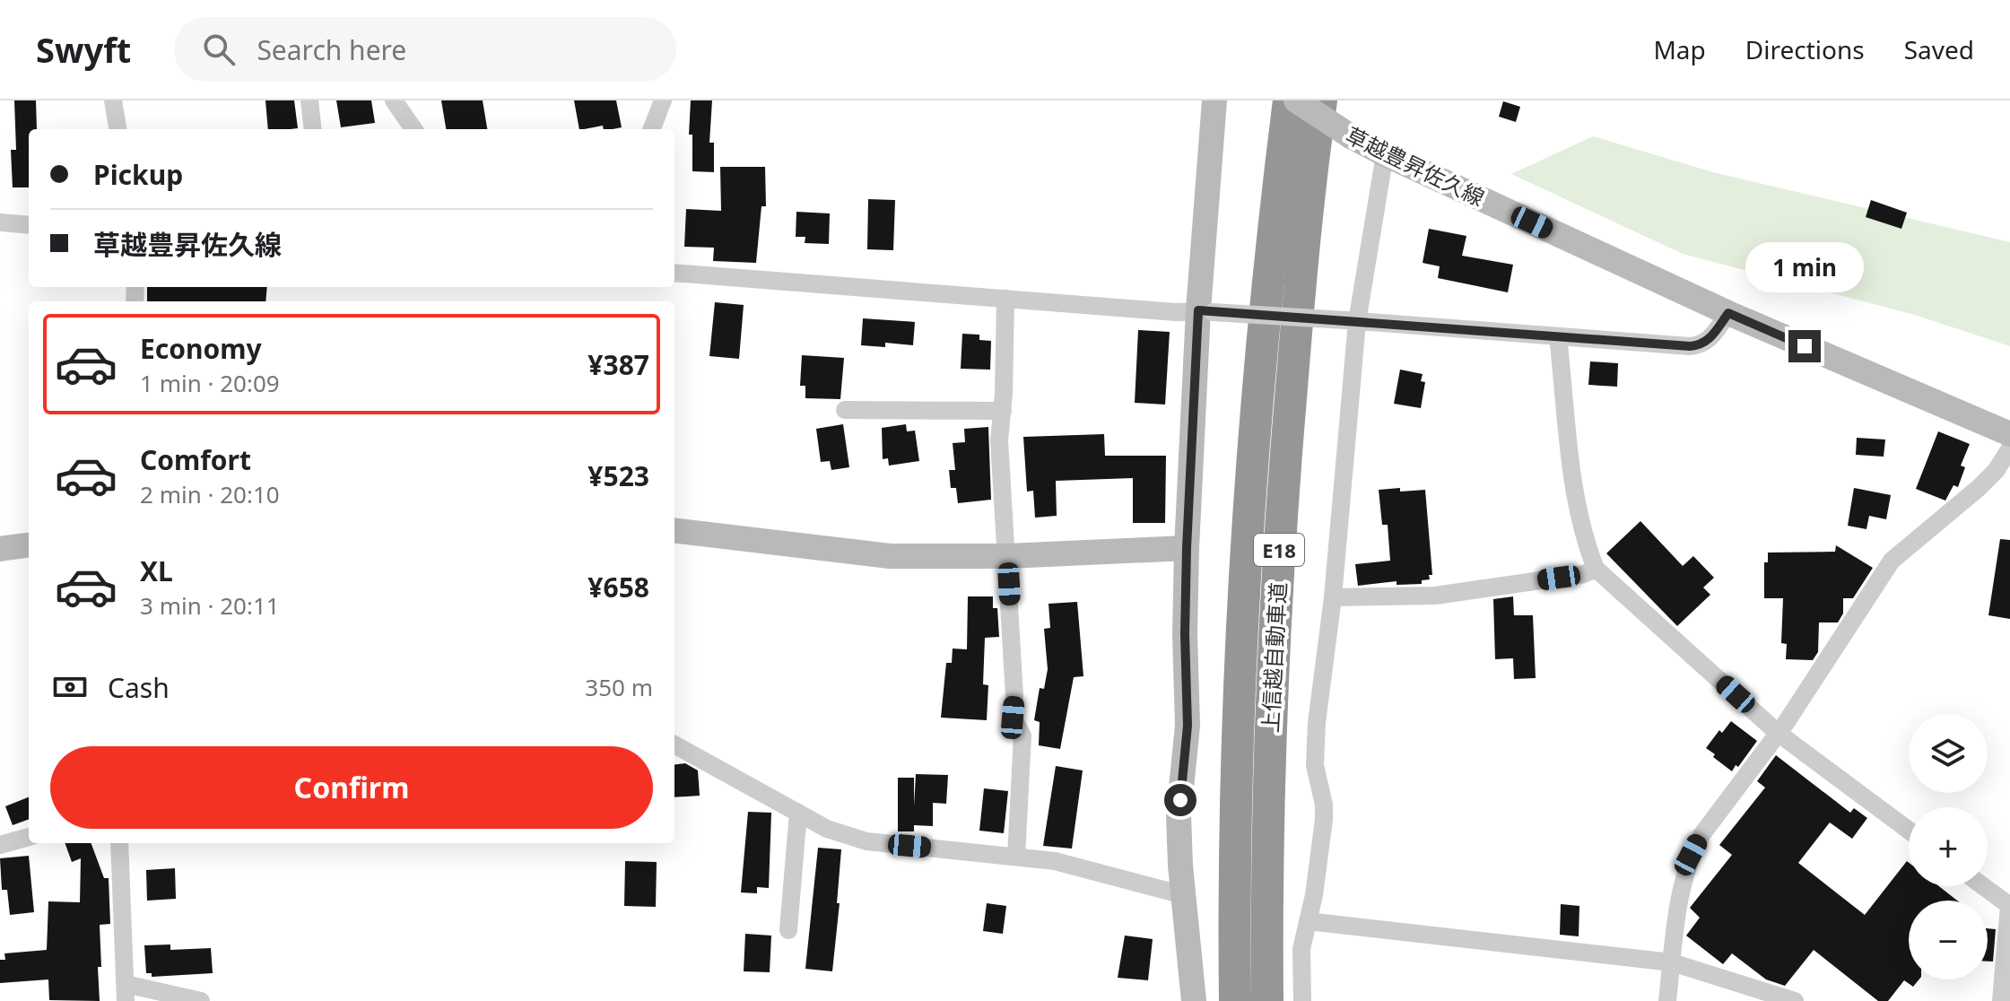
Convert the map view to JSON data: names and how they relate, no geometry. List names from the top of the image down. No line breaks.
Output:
{"streets":{"highway":["E18","上信越自動車道"],"street":["草越豊昇佐久線"]},"page":{"header":"Swyft","search":"Search here","nav":["Map","Directions","Saved"],"banner":["Pickup","草越豊昇佐久線"],"bubble":"1 min","list":[{"name":"Economy","note":"1 min · 20:09","value":"¥387"},{"name":"Comfort","note":"2 min · 20:10","value":"¥523"},{"name":"XL","note":"3 min · 20:11","value":"¥658"}],"pay":["Cash","350 m"],"map_buttons":["+","−"],"buttons":"Confirm"}}
